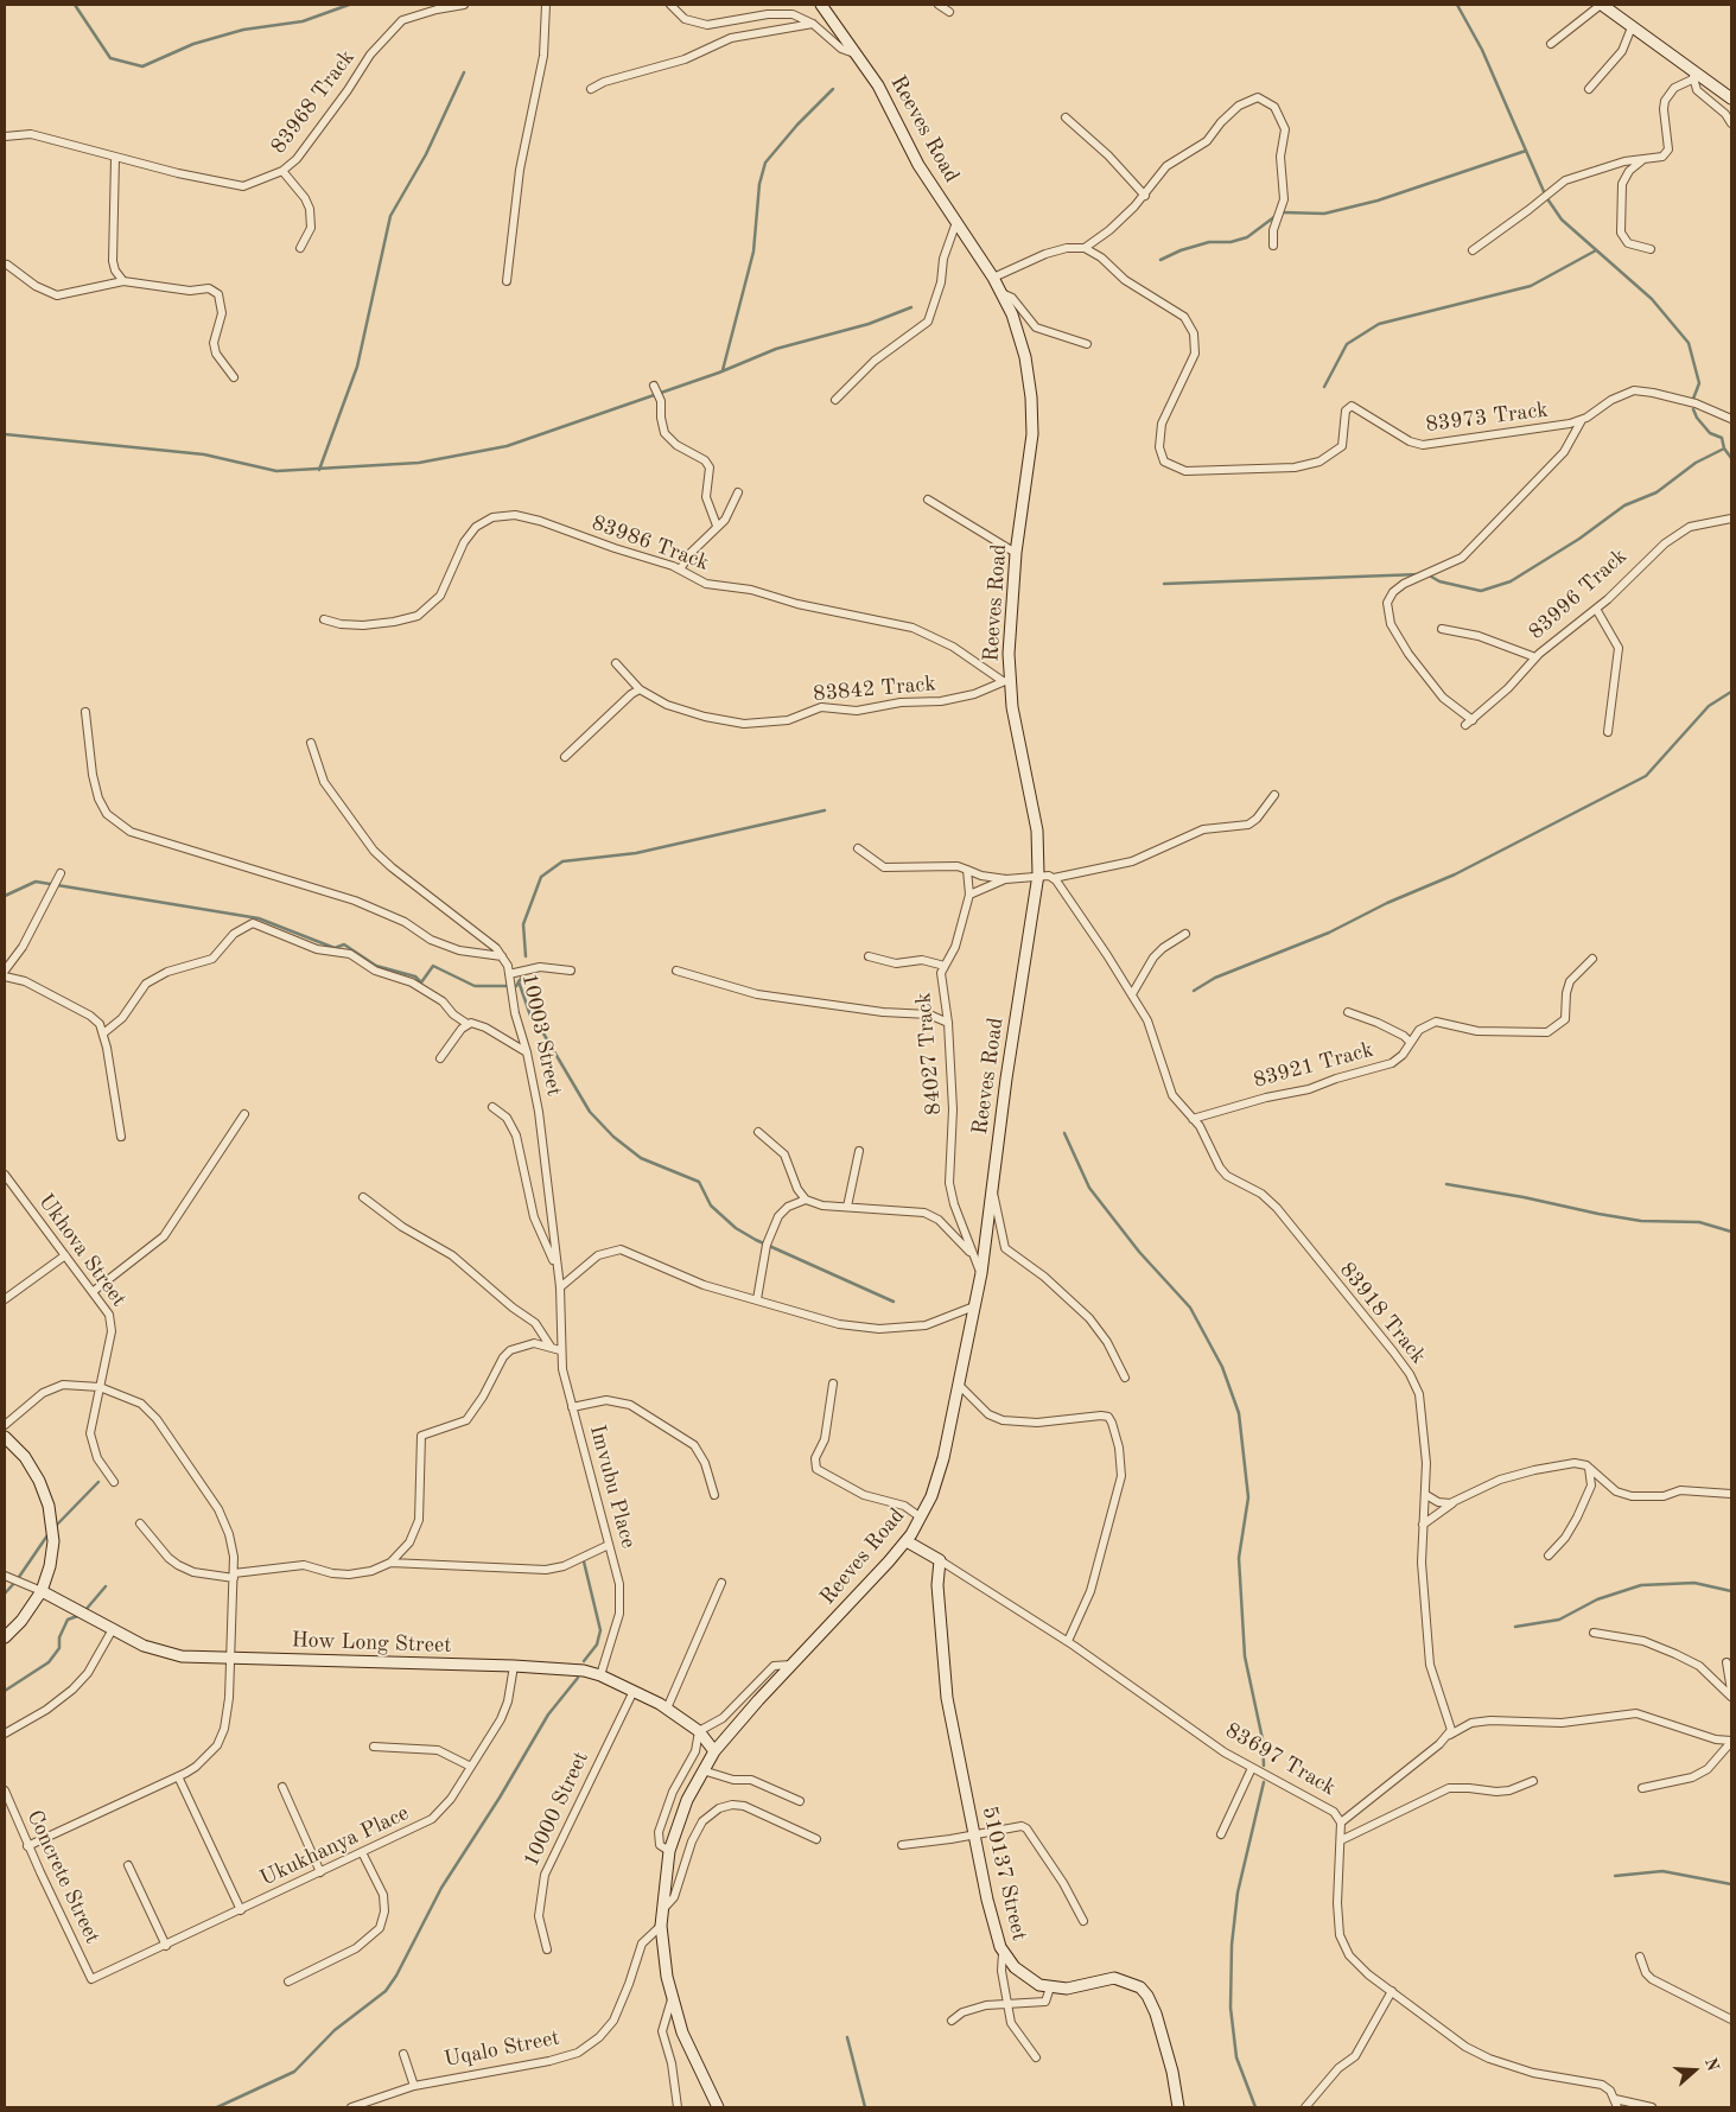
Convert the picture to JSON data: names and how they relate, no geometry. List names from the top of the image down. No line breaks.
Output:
{"streets":{"street":["83968 Track","Reeves Road","83973 Track","83986 Track","83996 Track","83842 Track","10003 Street","84027 Track","83921 Track","Ukhova Street","83918 Track","Imvubu Place","How Long Street","83697 Track","10000 Street","Ukukhanya Place","510137 Street","Concrete Street","Uqalo Street"]},"crossings":[["Reeves Road","83986 Track"],["Reeves Road","83842 Track"],["Reeves Road","84027 Track"],["Reeves Road","How Long Street"],["Reeves Road","83697 Track"],["Reeves Road","Uqalo Street"],["83986 Track","83842 Track"],["10003 Street","Imvubu Place"],["83921 Track","83918 Track"],["Imvubu Place","How Long Street"],["How Long Street","10000 Street"],["How Long Street","Ukukhanya Place"],["83697 Track","510137 Street"],["Ukukhanya Place","Concrete Street"]],"north":"right"}
